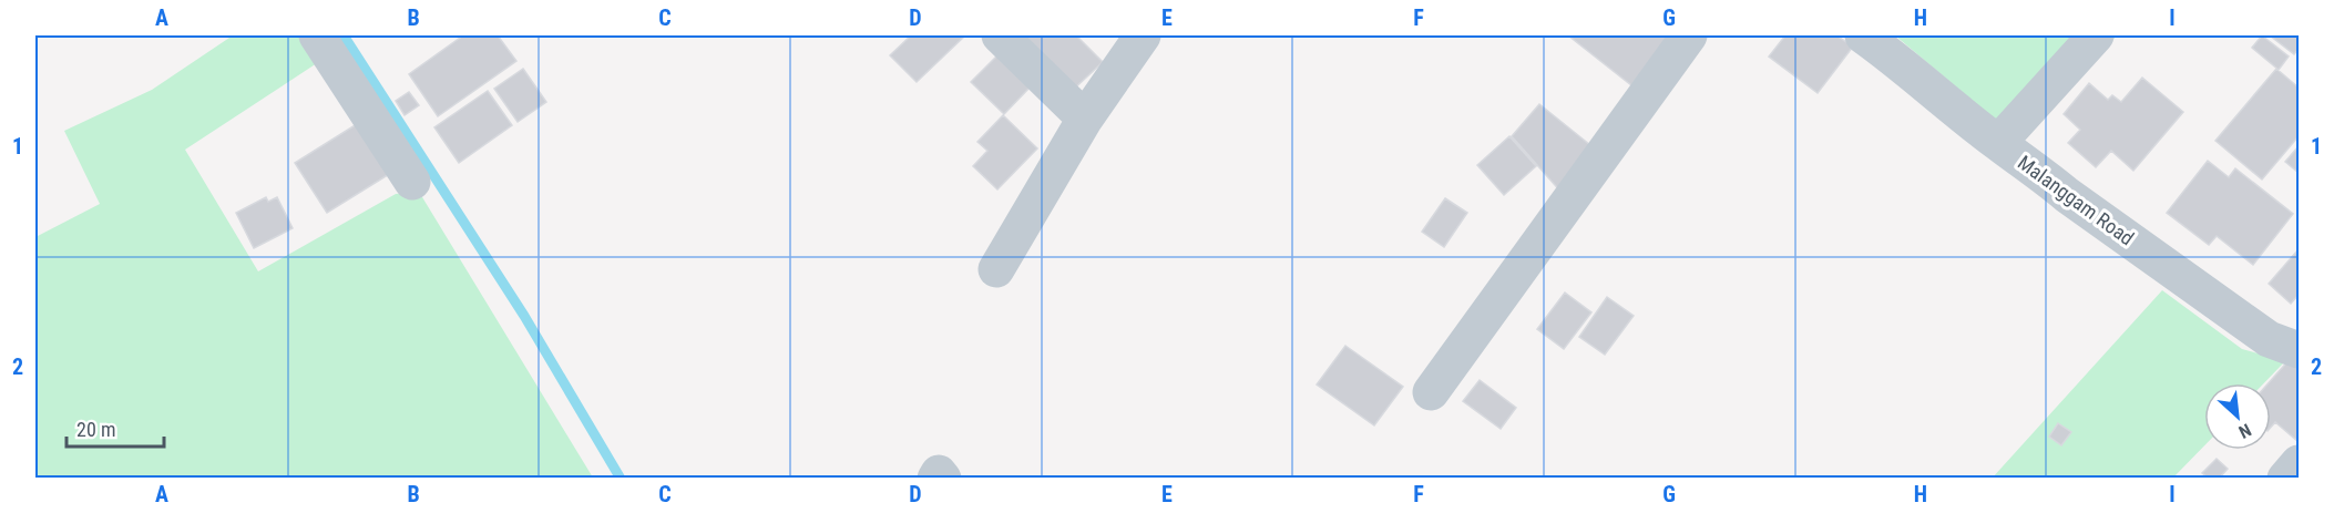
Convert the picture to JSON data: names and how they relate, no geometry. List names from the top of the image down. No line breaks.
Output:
{"streets":{"street":["Malanggam Road"]},"scale_bar":"20 m","north":"bottom right","grid":{"columns":["A","B","C","D","E","F","G","H","I"],"rows":["1","2"]}}
